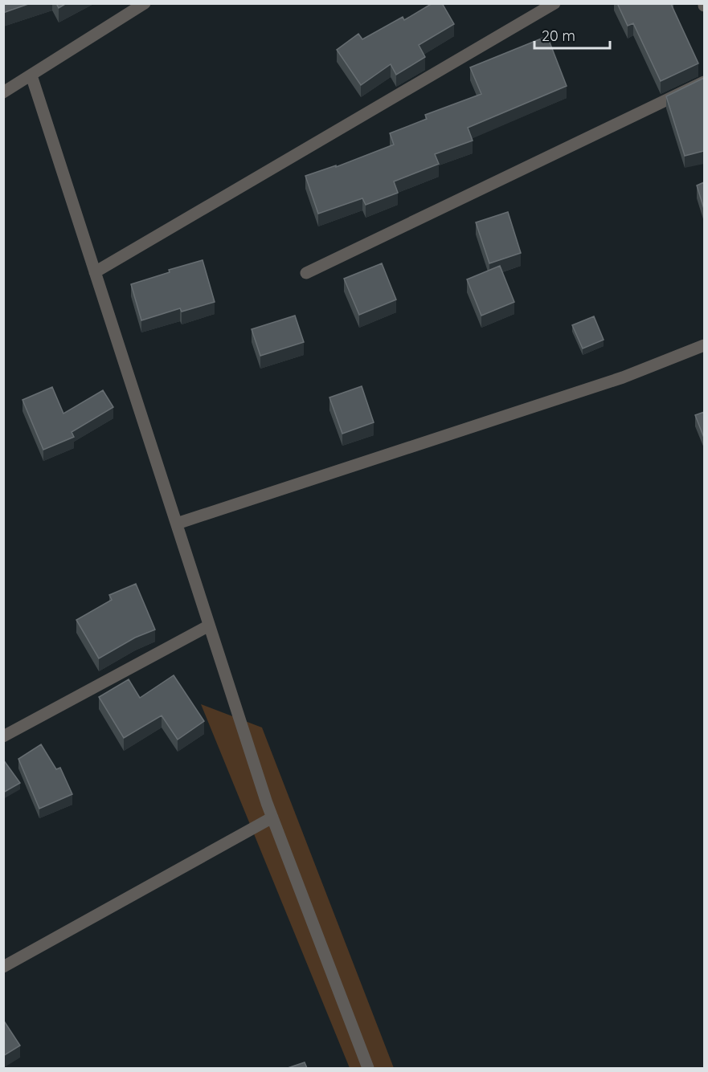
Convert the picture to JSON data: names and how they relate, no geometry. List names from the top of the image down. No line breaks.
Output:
{"scale_bar":"20 m"}
